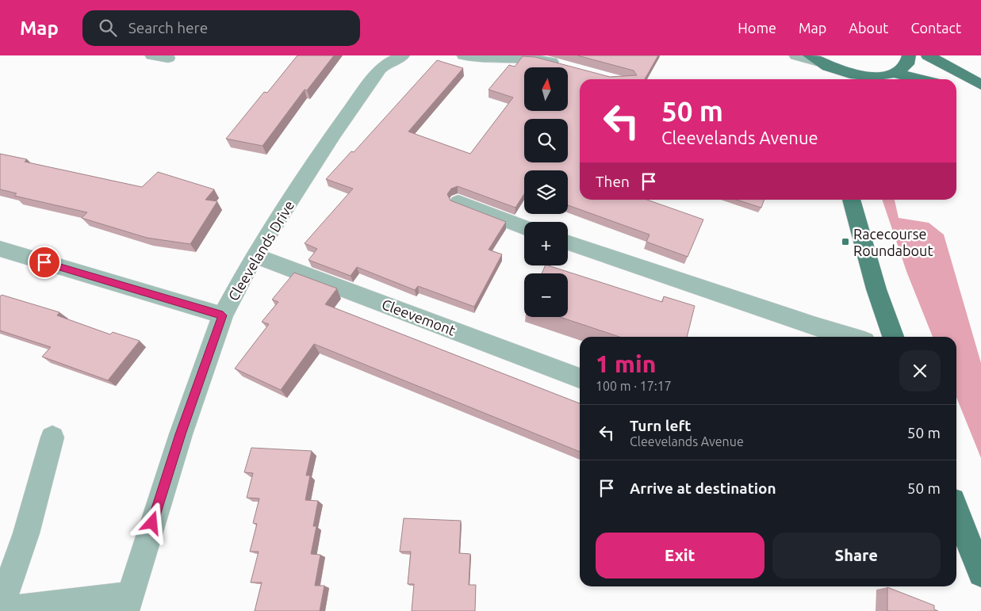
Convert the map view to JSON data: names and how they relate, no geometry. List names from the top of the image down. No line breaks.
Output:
{"streets":{"street":["Cleevelands Drive","Cleevemont"]},"crossings":[["Cleevelands Drive","Cleevemont"]],"places":{"transit":["Racecourse Roundabout"]},"north":"top","page":{"header":"Map","search":"Search here","nav":["Home","Map","About","Contact"],"map_buttons":["+","−"],"turn":["50 m","Cleevelands Avenue"],"then":"Then","heading":["1 min","100 m · 17:17"],"list":[{"name":"Turn left","note":"Cleevelands Avenue","value":"50 m"},{"name":"Arrive at destination","value":"50 m"}],"buttons":["Exit","Share"]}}
